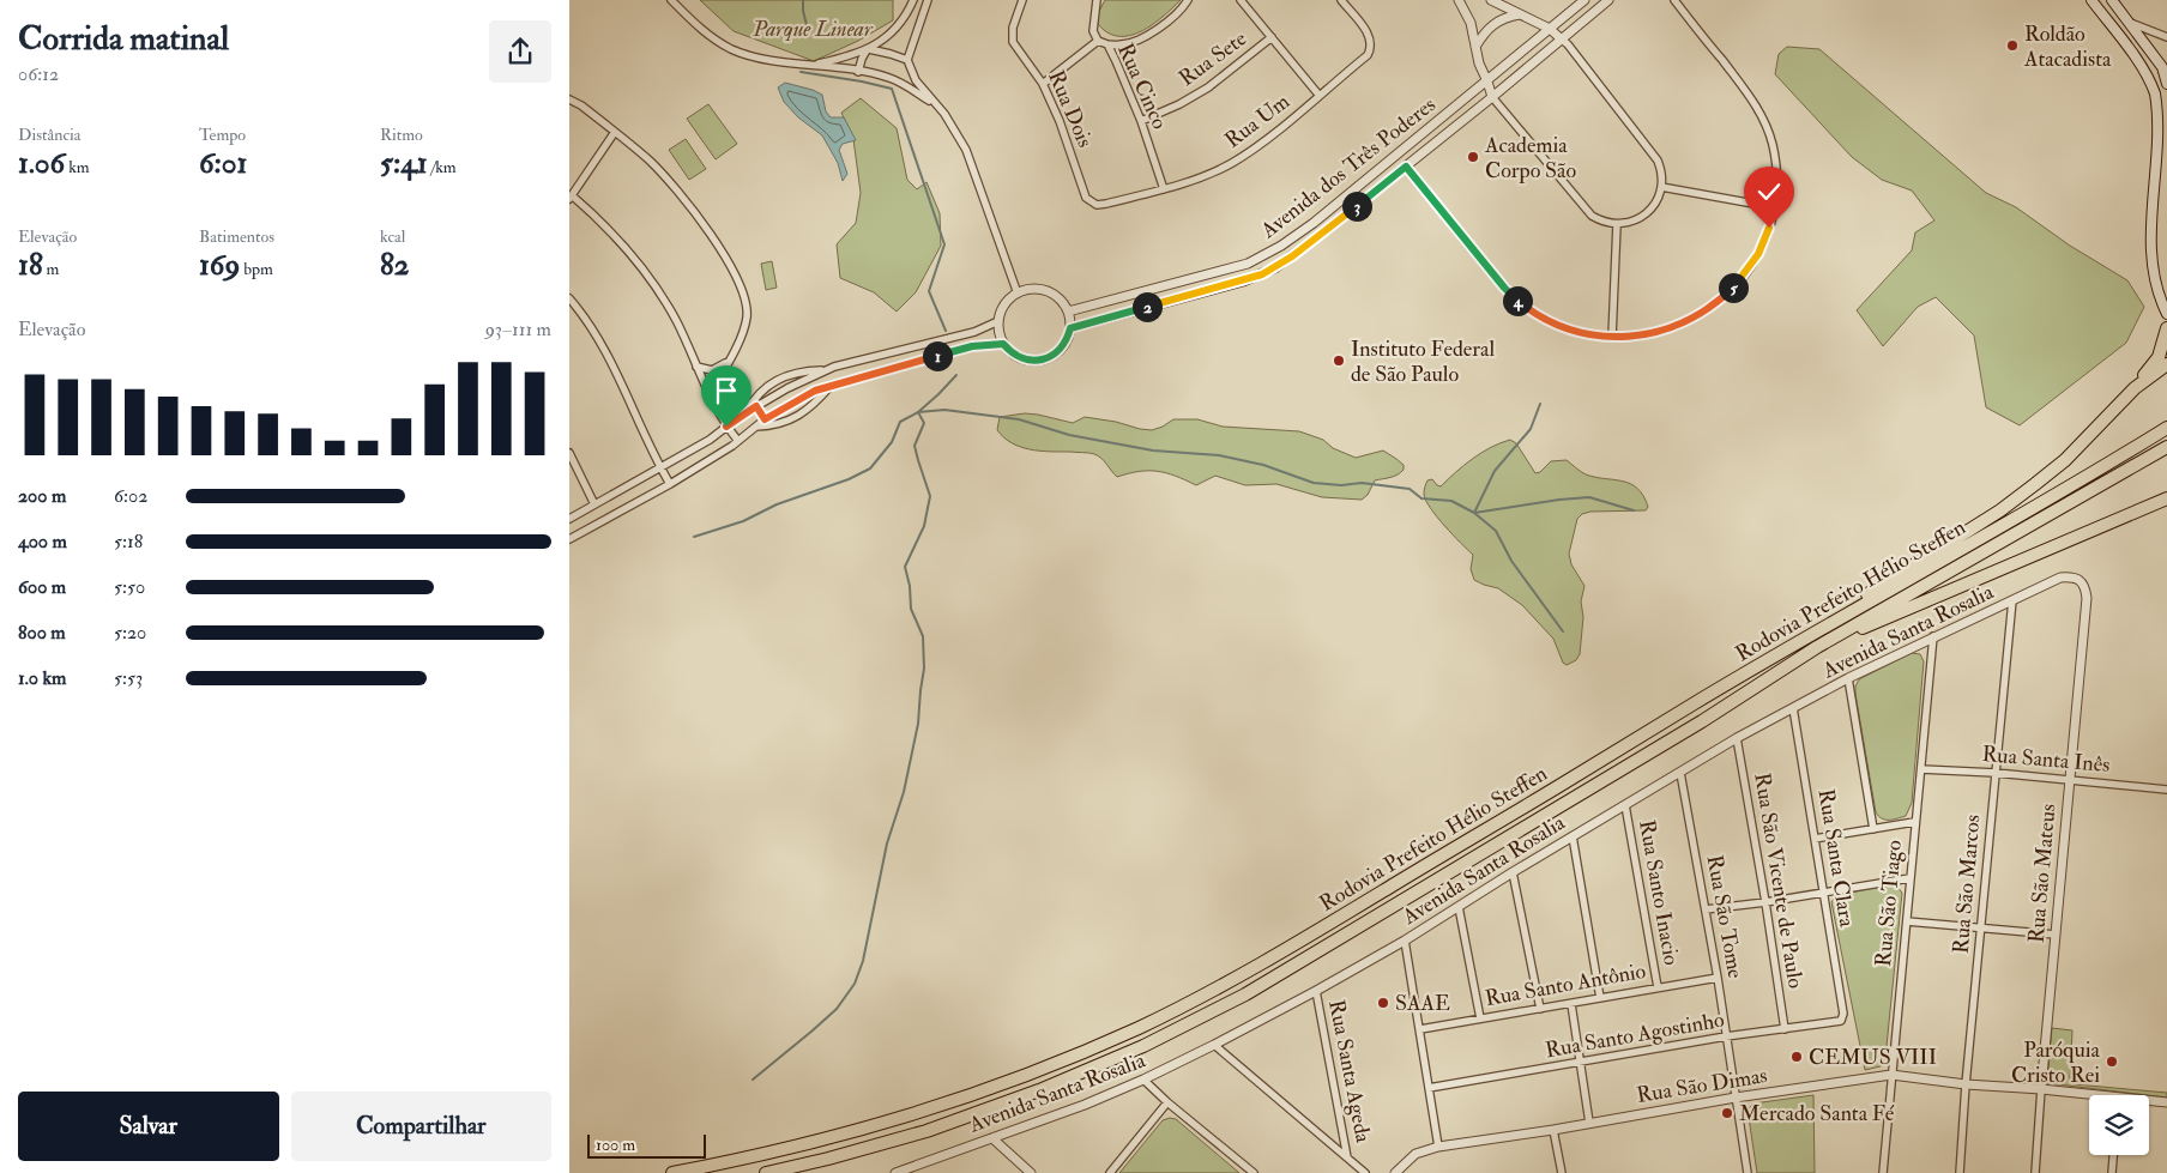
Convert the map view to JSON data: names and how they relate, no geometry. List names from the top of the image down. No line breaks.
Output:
{"streets":{"highway":["Rodovia Prefeito Hélio Steffen"],"street":["Rua Sete","Rua Cinco","Rua Dois","Rua Um","Avenida dos Três Poderes","Avenida Santa Rosalia","Rua Santa Inês","Rua Santa Clara","Rua São Mateus","Rua São Vicente de Paulo","Rua São Marcos","Rua Santo Inacio","Rua São Tiago","Rua São Tome","Rua Santo Antônio","Rua Santo Agostinho","Rua Santa Ageda","Rua São Dimas"]},"crossings":[["Rua Sete","Rua Cinco"],["Rua Cinco","Rua Um"],["Rua Dois","Rua Um"],["Avenida Santa Rosalia","Rua Santa Clara"],["Avenida Santa Rosalia","Rua São Mateus"],["Avenida Santa Rosalia","Rua São Vicente de Paulo"],["Avenida Santa Rosalia","Rua São Marcos"],["Avenida Santa Rosalia","Rua Santo Inacio"],["Avenida Santa Rosalia","Rua São Tiago"],["Avenida Santa Rosalia","Rua São Tome"],["Avenida Santa Rosalia","Rua Santa Ageda"],["Rua Santa Inês","Rua São Mateus"],["Rua Santa Inês","Rua São Marcos"],["Rua Santa Inês","Rua São Tiago"],["Rua Santa Clara","Rua Santo Agostinho"],["Rua São Mateus","Rua São Dimas"],["Rua São Vicente de Paulo","Rua Santo Agostinho"],["Rua São Marcos","Rua São Dimas"],["Rua Santo Inacio","Rua Santo Antônio"],["Rua São Tiago","Rua São Dimas"],["Rua São Tome","Rua Santo Antônio"],["Rua São Tome","Rua Santo Agostinho"],["Rua São Tome","Rua São Dimas"]],"parks":["Parque Linear"],"places":["Roldão Atacadista","Academia Corpo São","Instituto Federal de São Paulo","SAAE","CEMUS VIII","Paróquia Cristo Rei","Mercado Santa Fé"],"scale_bar":"100 m","page":{"heading":["Corrida matinal","06:12"],"stats":[["Distância","1.06 km"],["Tempo","6:01"],["Ritmo","5:41 /km"],["Elevação","18 m"],["Batimentos","169 bpm"],["kcal","82"]],"pins":["3","5","4","2","1"],"chart":["Elevação","93–111 m"],"list":[{"name":"200 m","note":"6:02"},{"name":"400 m","note":"5:18"},{"name":"600 m","note":"5:50"},{"name":"800 m","note":"5:20"},{"name":"1.0 km","note":"5:53"}],"buttons":["Salvar","Compartilhar"],"scale":"100 m"}}
